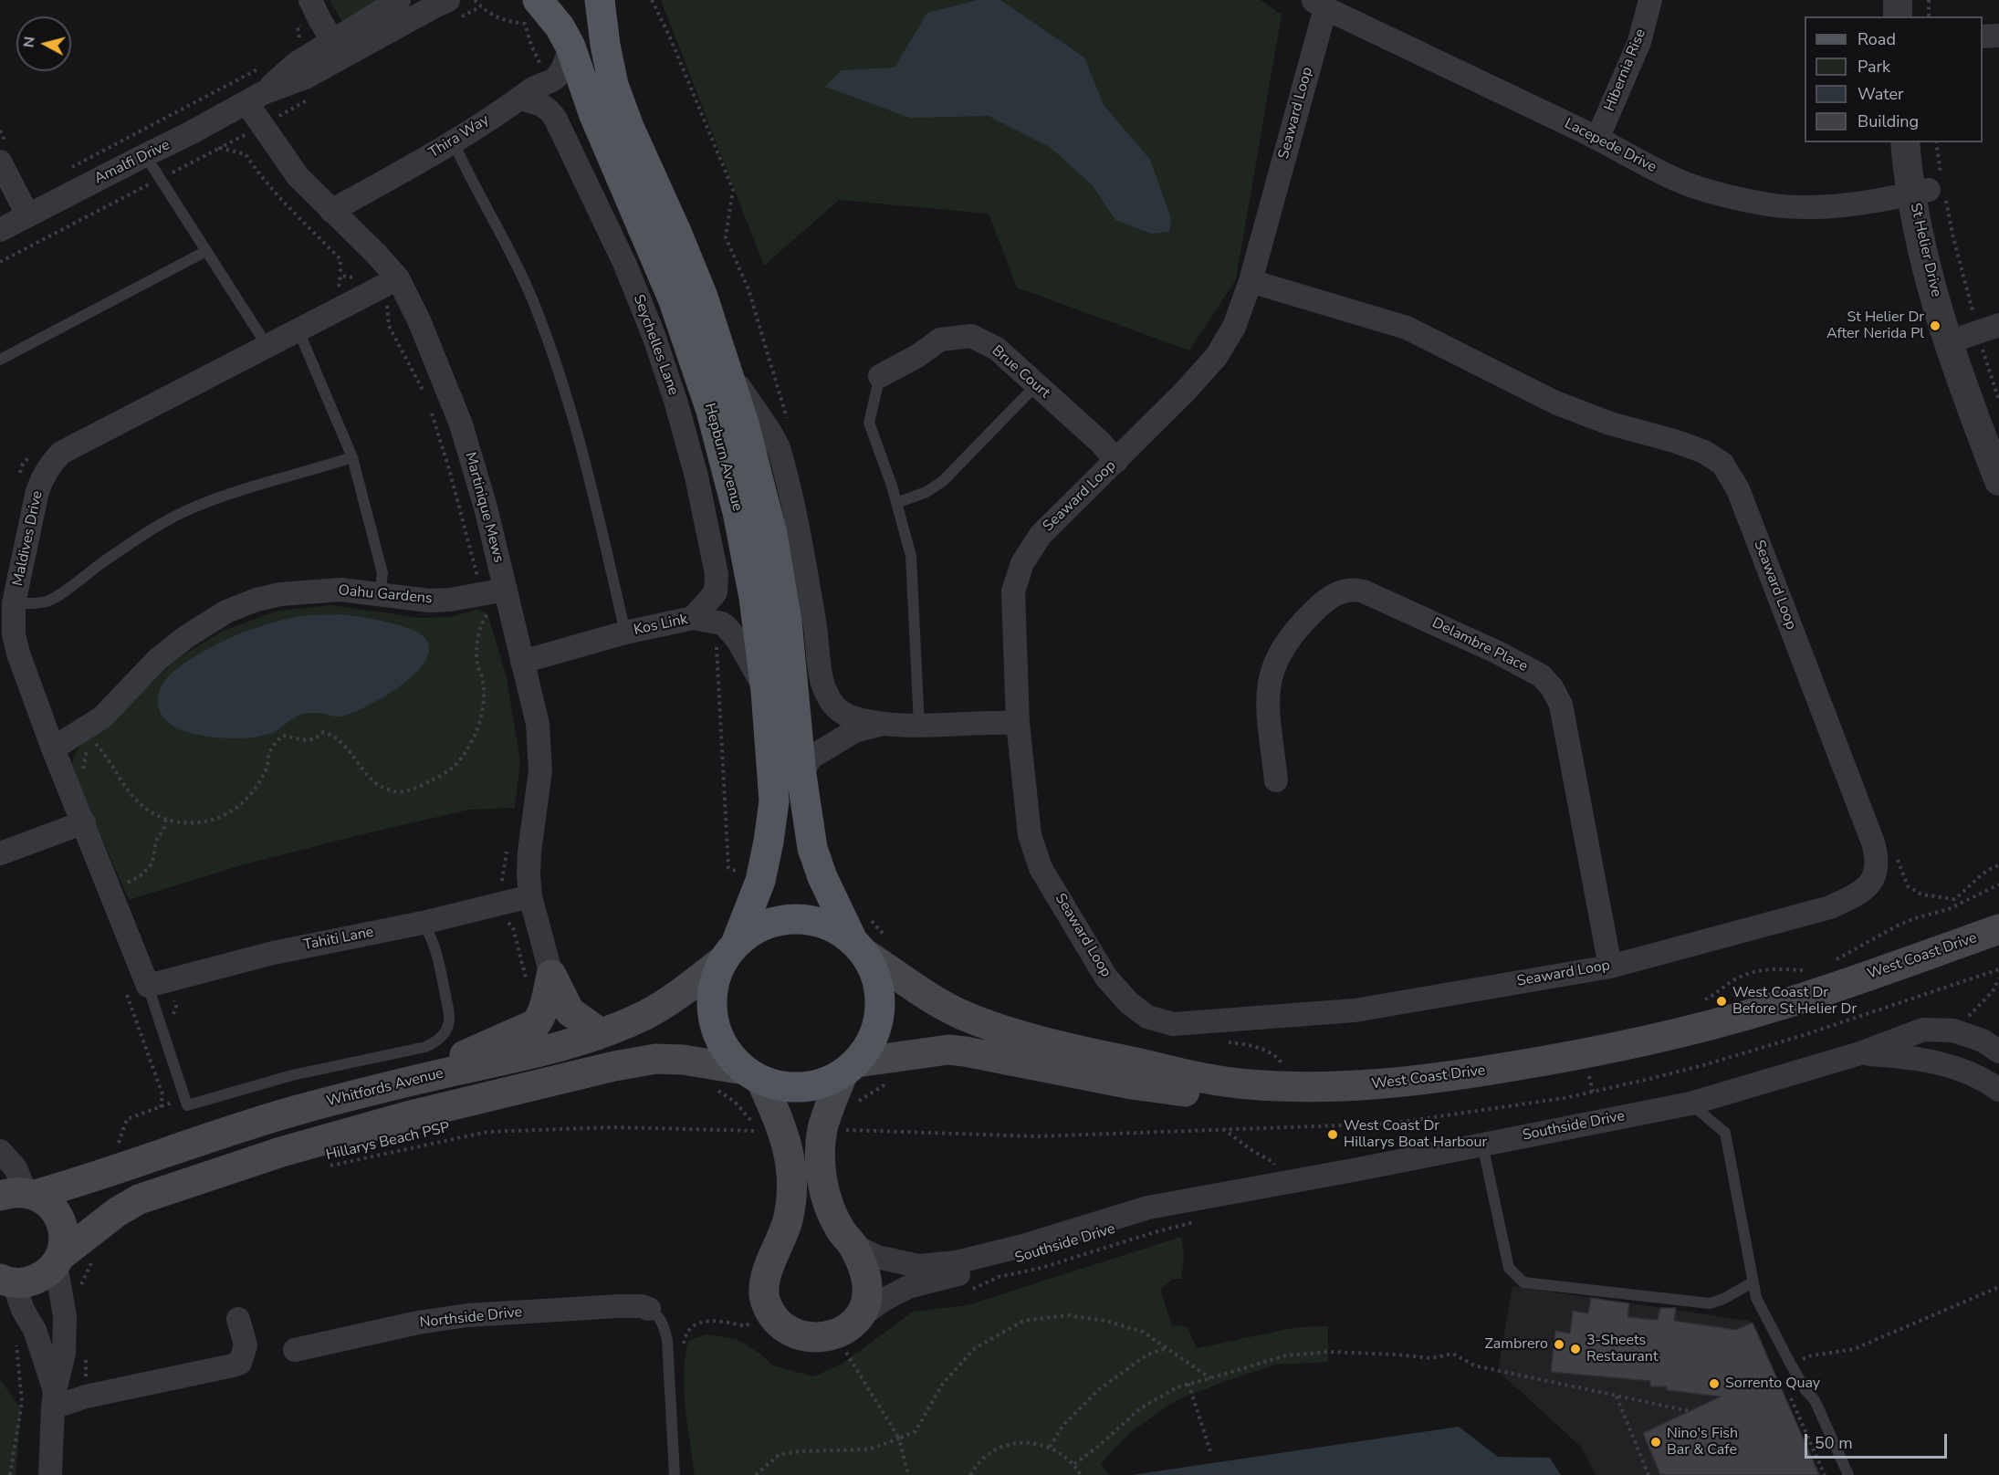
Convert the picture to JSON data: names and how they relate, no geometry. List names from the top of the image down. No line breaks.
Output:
{"streets":{"main road":["Hepburn Avenue","West Coast Drive","Whitfords Avenue"],"street":["Hibernia Rise","Seaward Loop","Thira Way","Lacepede Drive","Amalfi Drive","St Helier Drive","Seychelles Lane","Brue Court","Martinique Mews","Maldives Drive","Oahu Gardens","Kos Link","Delambre Place","Tahiti Lane","Southside Drive","Northside Drive"],"path":["Hillarys Beach PSP"]},"crossings":[["Hibernia Rise","Lacepede Drive"],["Seaward Loop","Lacepede Drive"],["Seaward Loop","Brue Court"],["Seaward Loop","Delambre Place"],["Thira Way","Seychelles Lane"],["Thira Way","Hepburn Avenue"],["Thira Way","Martinique Mews"],["Lacepede Drive","St Helier Drive"],["Amalfi Drive","Martinique Mews"],["Seychelles Lane","Kos Link"],["Hepburn Avenue","Kos Link"],["Hepburn Avenue","West Coast Drive"],["Hepburn Avenue","Whitfords Avenue"],["Martinique Mews","Maldives Drive"],["Martinique Mews","Oahu Gardens"],["Martinique Mews","Kos Link"],["Martinique Mews","Tahiti Lane"],["Maldives Drive","Oahu Gardens"],["Maldives Drive","Tahiti Lane"],["West Coast Drive","Whitfords Avenue"]],"places":["St Helier Dr After Nerida Pl","West Coast Dr Before St Helier Dr","West Coast Dr Hillarys Boat Harbour","Zambrero","3-Sheets Restaurant","Sorrento Quay","Nino's Fish Bar & Cafe"],"legend":["Road","Park","Water","Building"],"scale_bar":"50 m","north":"left"}
